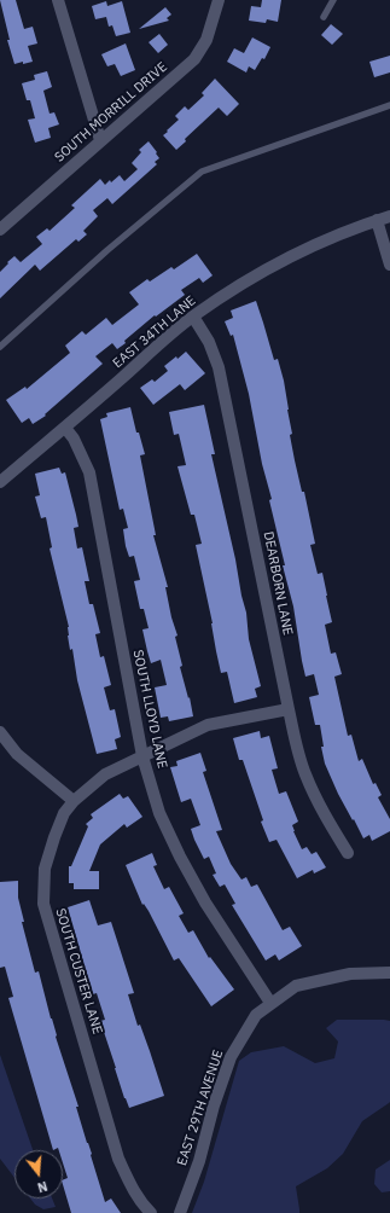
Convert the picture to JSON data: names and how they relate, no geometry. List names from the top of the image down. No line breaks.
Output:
{"streets":{"street":["SOUTH MORRILL DRIVE","EAST 34TH LANE","DEARBORN LANE","SOUTH LLOYD LANE","SOUTH CUSTER LANE","EAST 29TH AVENUE"]},"crossings":[["EAST 34TH LANE","DEARBORN LANE"],["EAST 34TH LANE","SOUTH LLOYD LANE"],["DEARBORN LANE","SOUTH CUSTER LANE"],["SOUTH LLOYD LANE","SOUTH CUSTER LANE"],["SOUTH LLOYD LANE","EAST 29TH AVENUE"]],"north":"bottom"}
